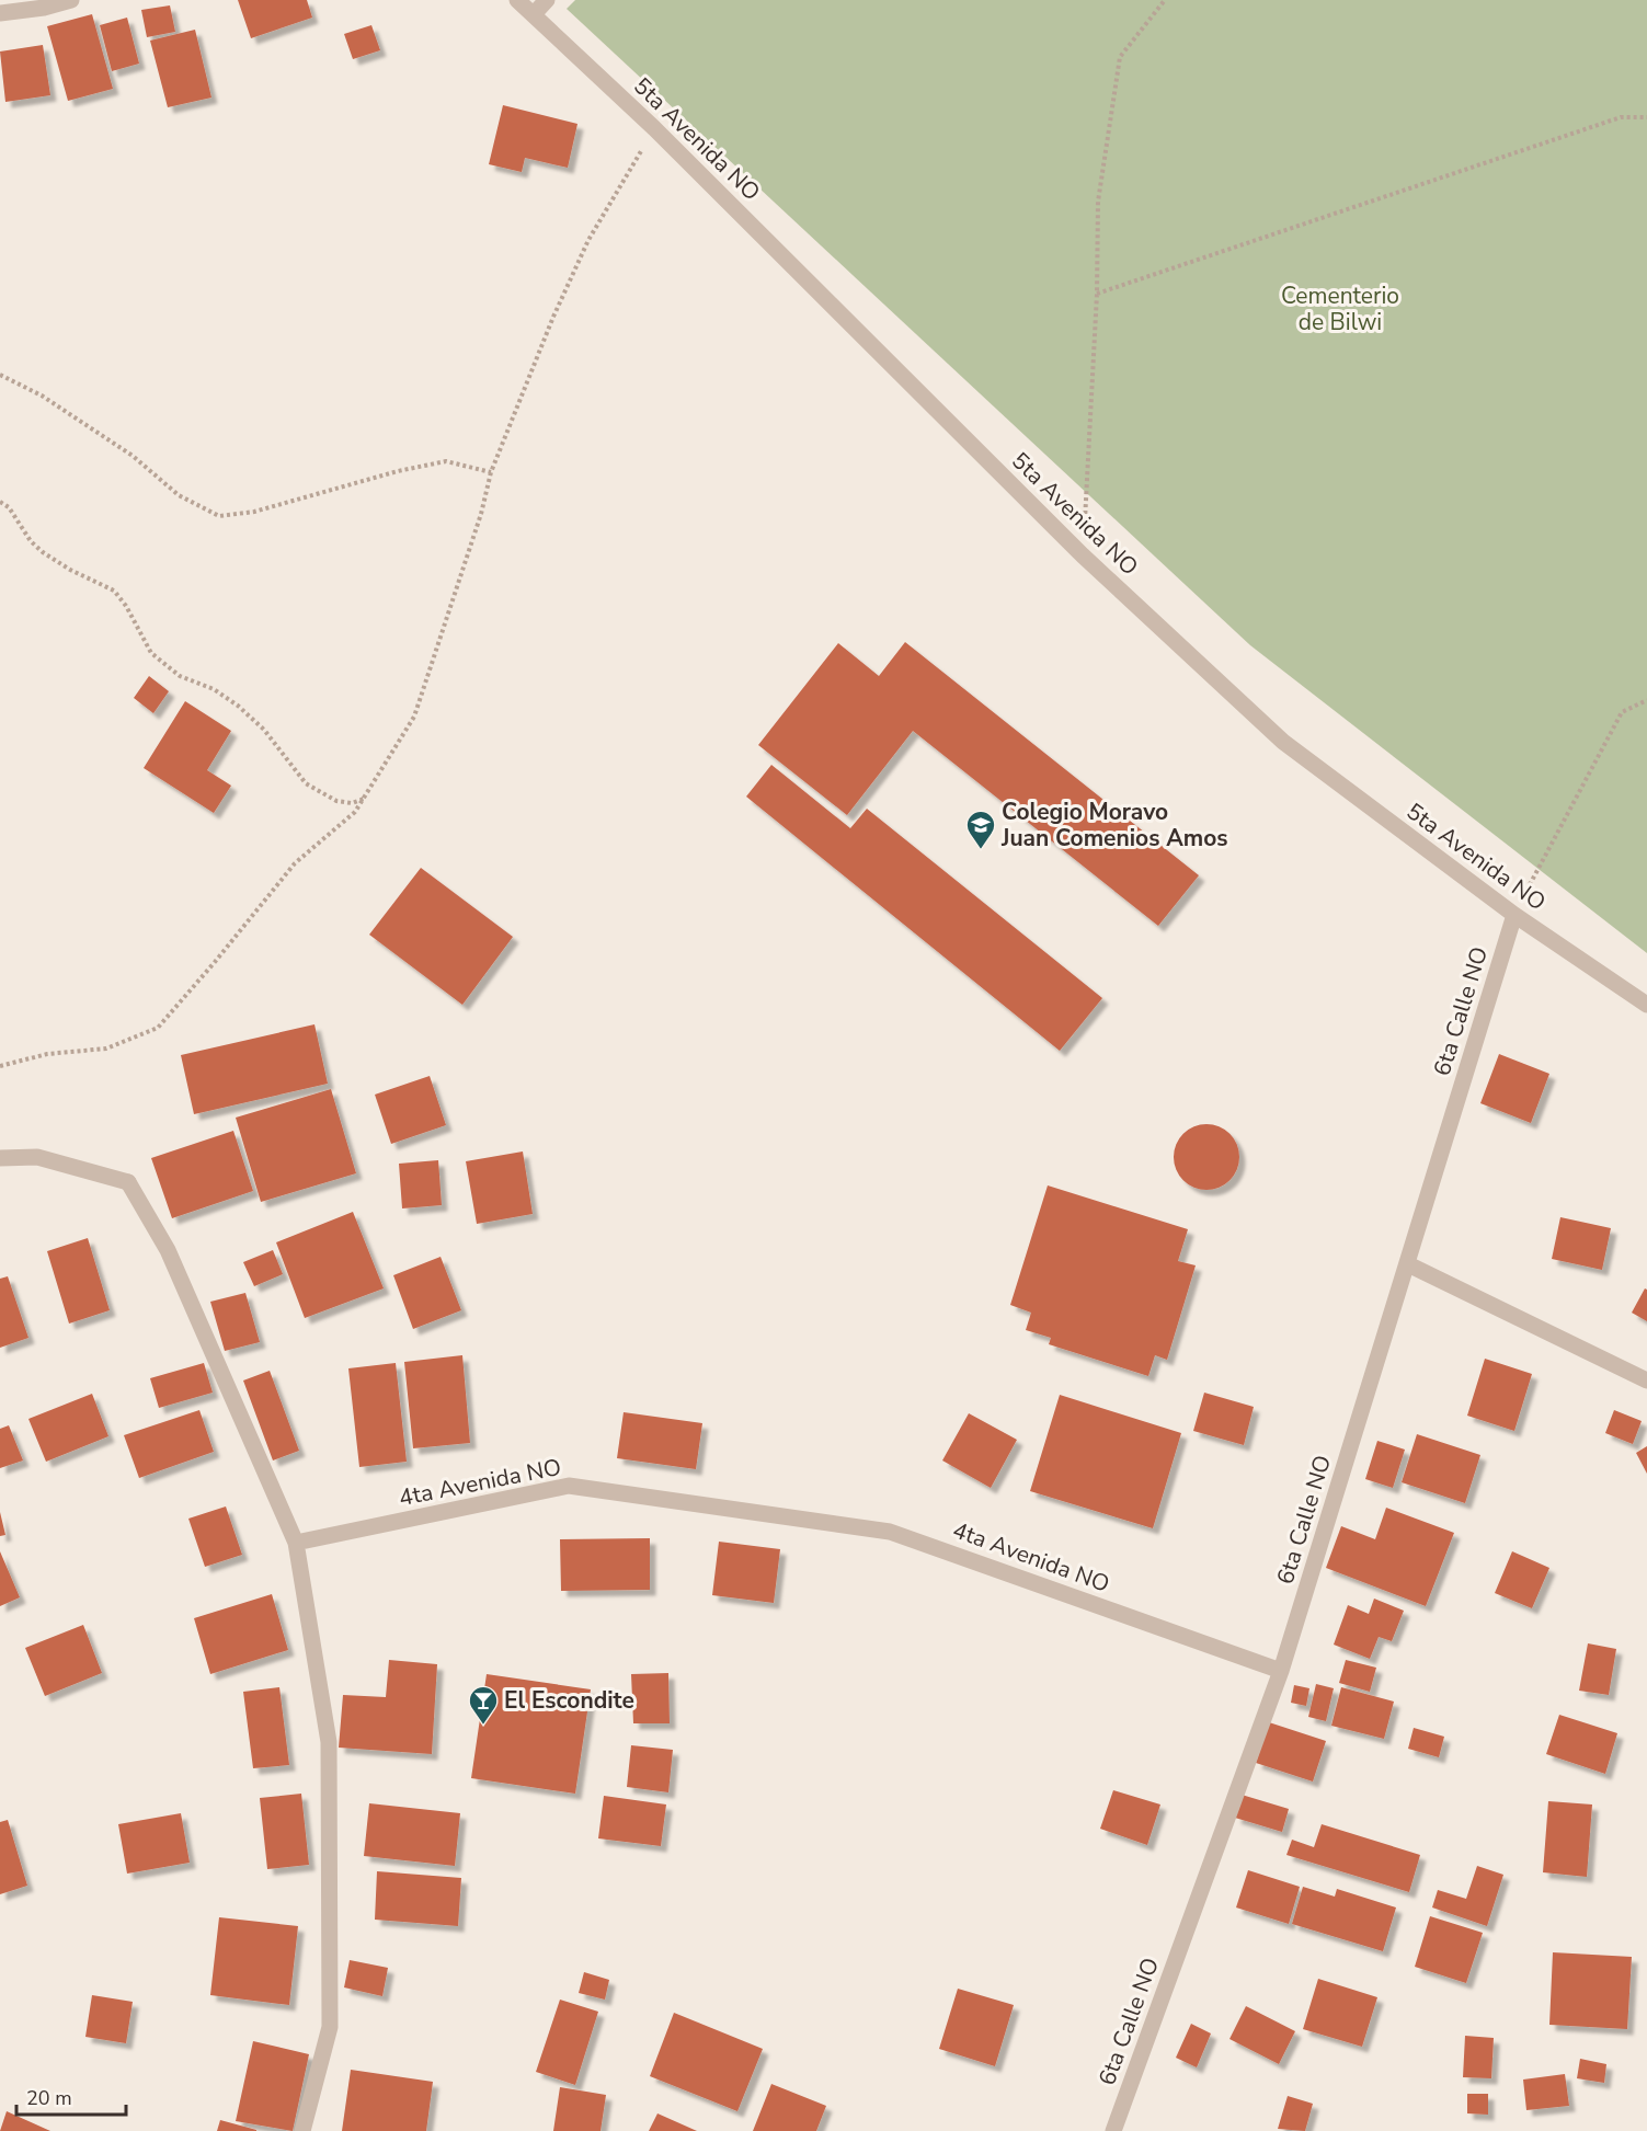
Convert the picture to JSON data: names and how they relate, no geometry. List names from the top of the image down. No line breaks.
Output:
{"streets":{"street":["5ta Avenida NO","6ta Calle NO","4ta Avenida NO"]},"crossings":[["5ta Avenida NO","6ta Calle NO"],["6ta Calle NO","4ta Avenida NO"]],"parks":["Cementerio de Bilwi"],"places":{"school or university":["Colegio Moravo Juan Comenios Amos"],"bar":["El Escondite"]},"scale_bar":"20 m"}
